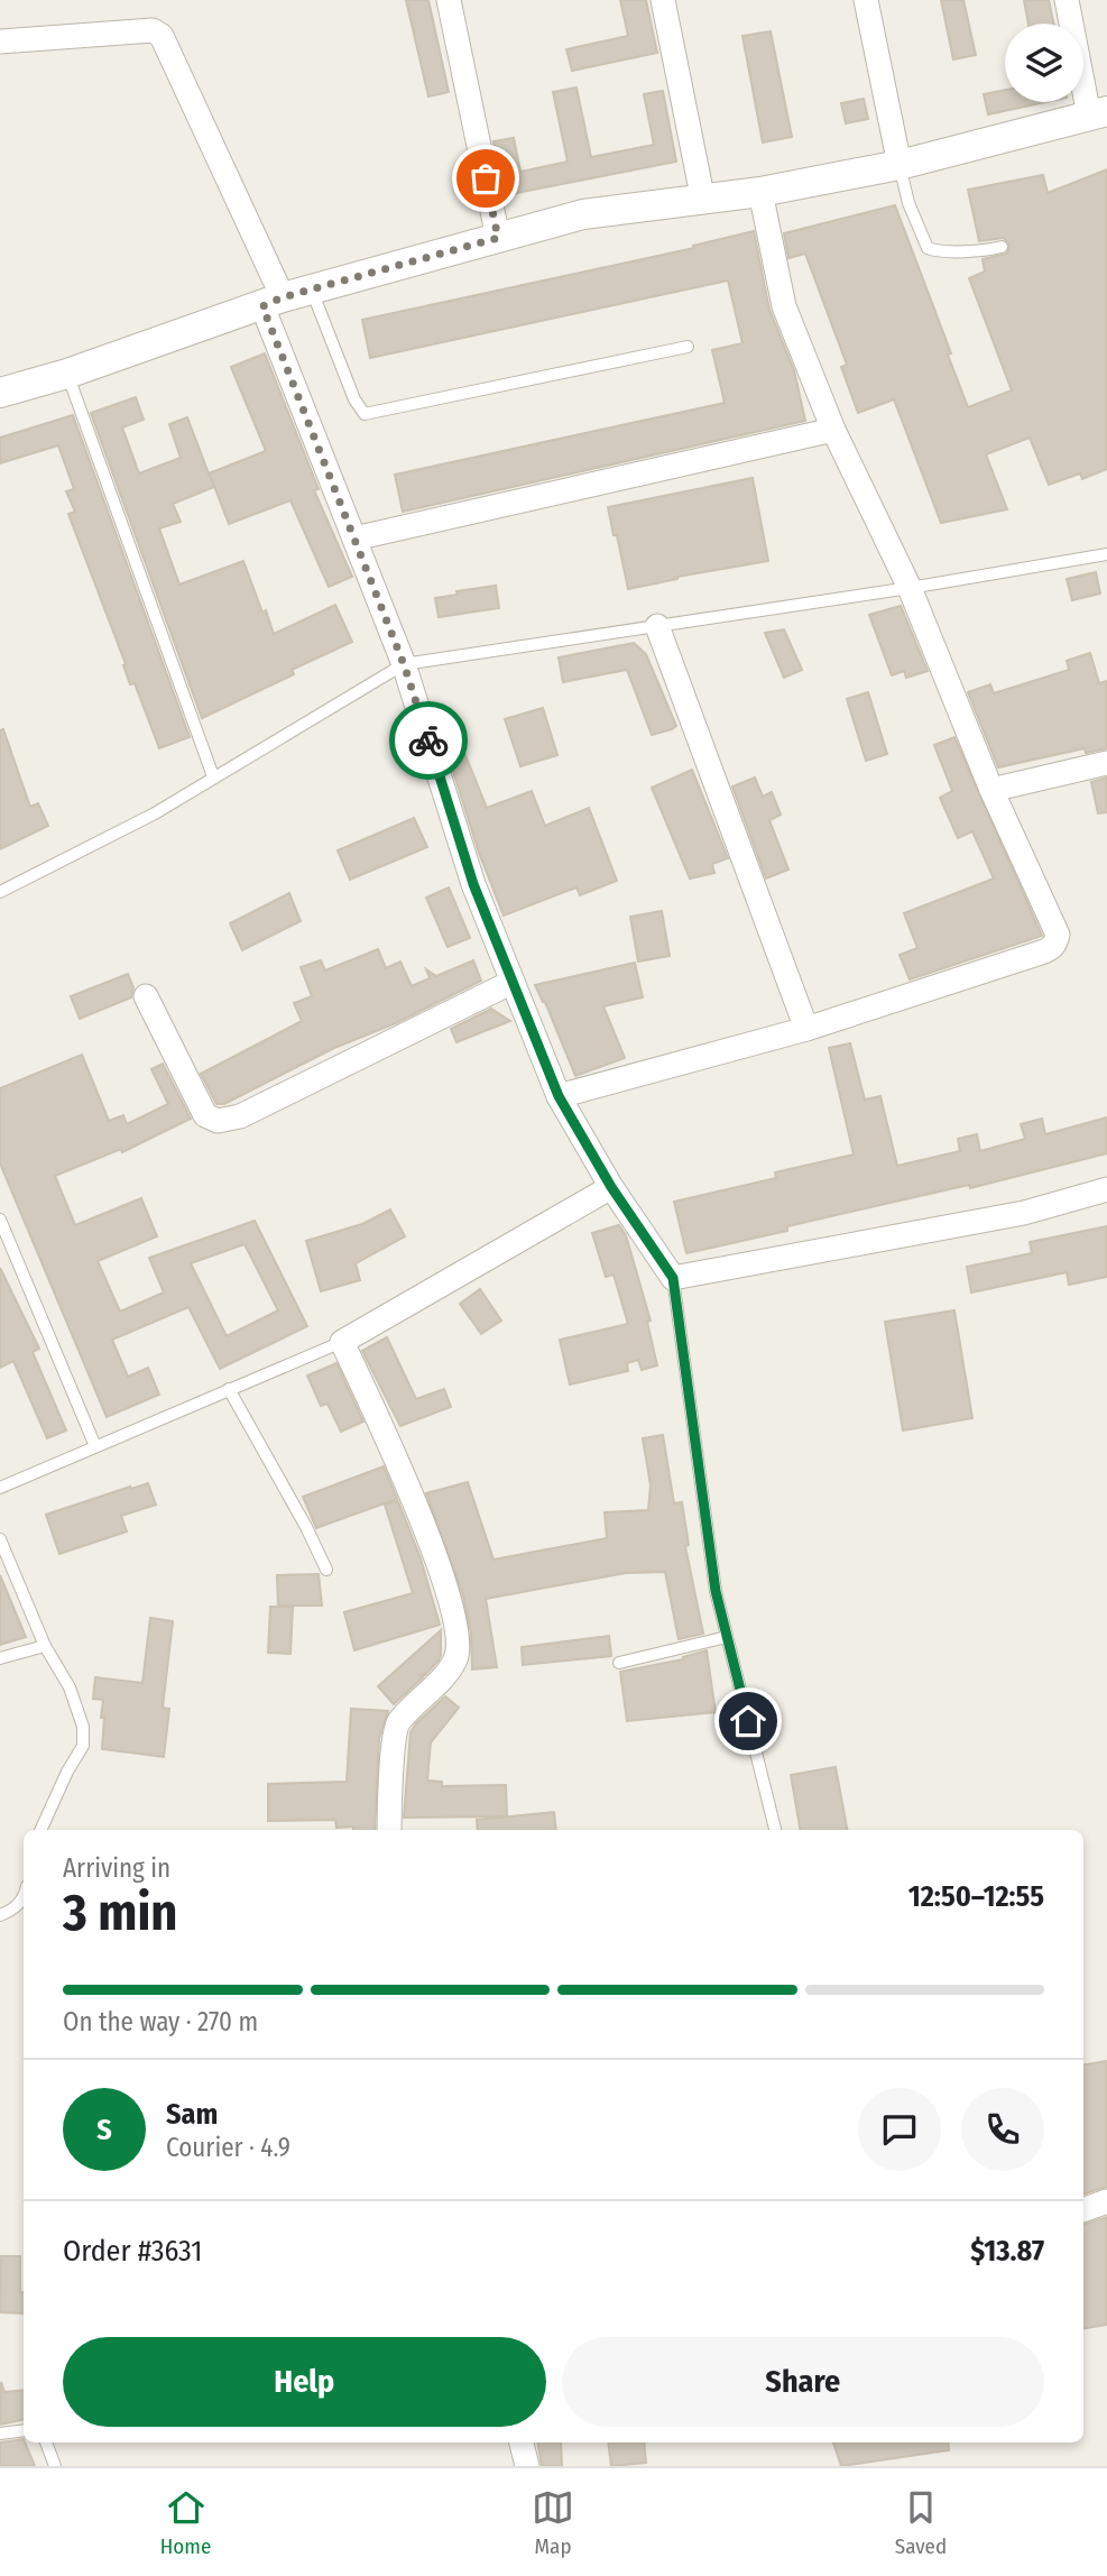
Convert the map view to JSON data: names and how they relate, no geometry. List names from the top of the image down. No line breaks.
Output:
{"page":{"heading":["3 min","Arriving in","12:50–12:55"],"panel":["Sam","Courier · 4.9","Order #3631","$13.87"],"bar":"On the way · 270 m","round":"S","buttons":["Help","Share"],"tabs":["Home","Map","Saved"]}}
